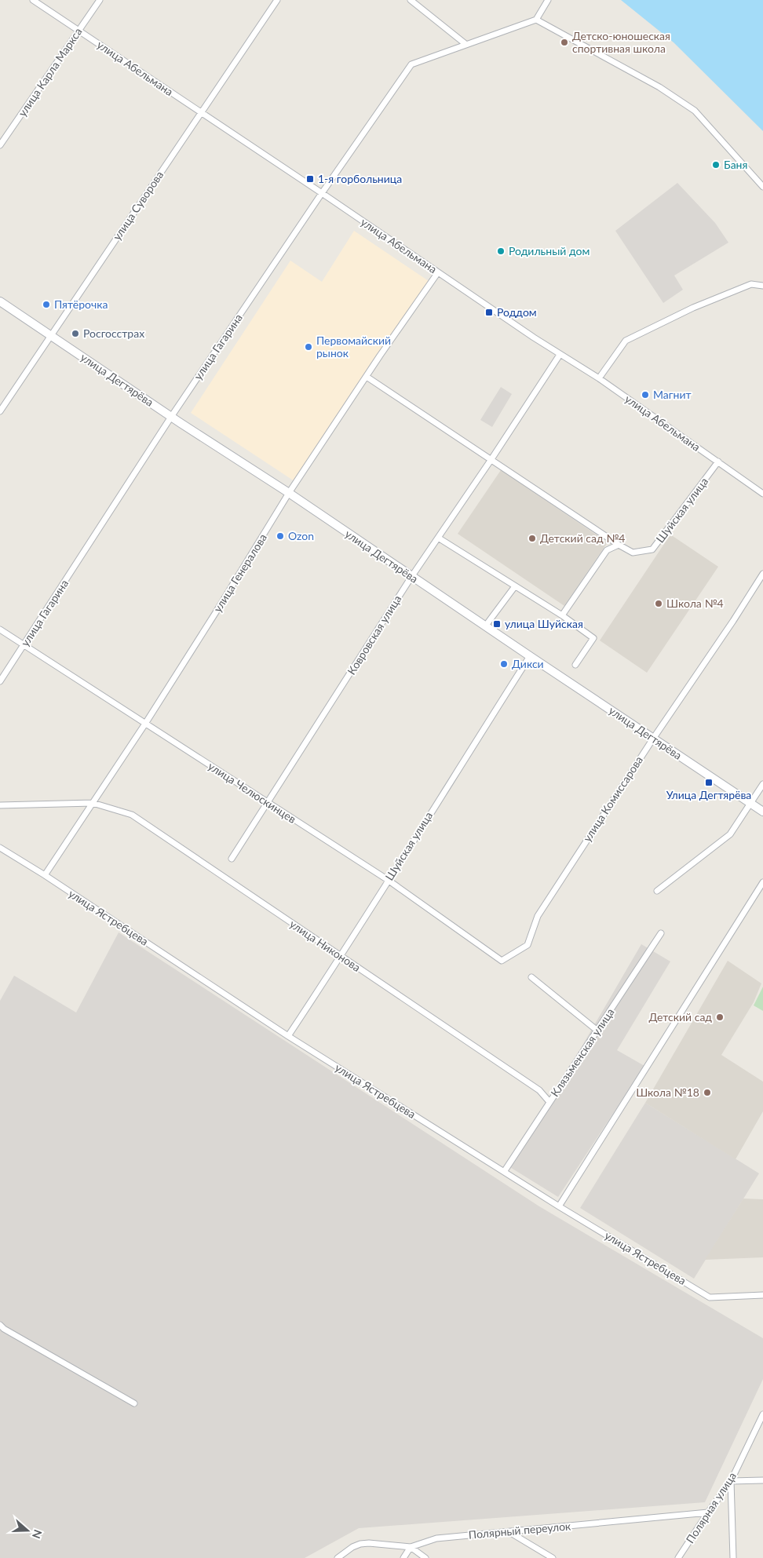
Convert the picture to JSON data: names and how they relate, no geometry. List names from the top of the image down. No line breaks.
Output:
{"streets":{"main road":["улица Дегтярёва"],"street":["улица Абельмана","улица Карла Маркса","улица Суворова","улица Гагарина","Шуйская улица","улица Генералова","Ковровская улица","улица Челюскинцев","улица Комиссарова","улица Ястребцева","улица Никонова","Клязьменская улица","Полярная улица","Полярный переулок"]},"crossings":[["улица Абельмана","улица Карла Маркса"],["улица Абельмана","улица Суворова"],["улица Абельмана","улица Гагарина"],["улица Абельмана","Шуйская улица"],["улица Абельмана","улица Генералова"],["улица Абельмана","Ковровская улица"],["улица Суворова","улица Дегтярёва"],["улица Гагарина","улица Дегтярёва"],["улица Гагарина","улица Челюскинцев"],["улица Дегтярёва","Шуйская улица"],["улица Дегтярёва","улица Генералова"],["улица Дегтярёва","Ковровская улица"],["улица Дегтярёва","улица Комиссарова"],["Шуйская улица","улица Генералова"],["Шуйская улица","Ковровская улица"],["Шуйская улица","улица Челюскинцев"],["Шуйская улица","улица Ястребцева"],["Шуйская улица","улица Никонова"],["улица Генералова","улица Челюскинцев"],["улица Генералова","улица Ястребцева"],["улица Генералова","улица Никонова"],["Ковровская улица","улица Челюскинцев"],["улица Челюскинцев","улица Комиссарова"],["улица Ястребцева","Клязьменская улица"],["улица Никонова","Клязьменская улица"],["Полярная улица","Полярный переулок"]],"places":{"other":["Детско-юношеская спортивная школа","Баня","Родильный дом","Пятёрочка","Росгосстрах","Первомайский рынок","Магнит","Ozon","Детский сад №4","Школа №4","Дикси","Детский сад","Школа №18"],"transit":["1-я горбольница","Роддом","улица Шуйская","Улица Дегтярёва"]},"north":"right"}
